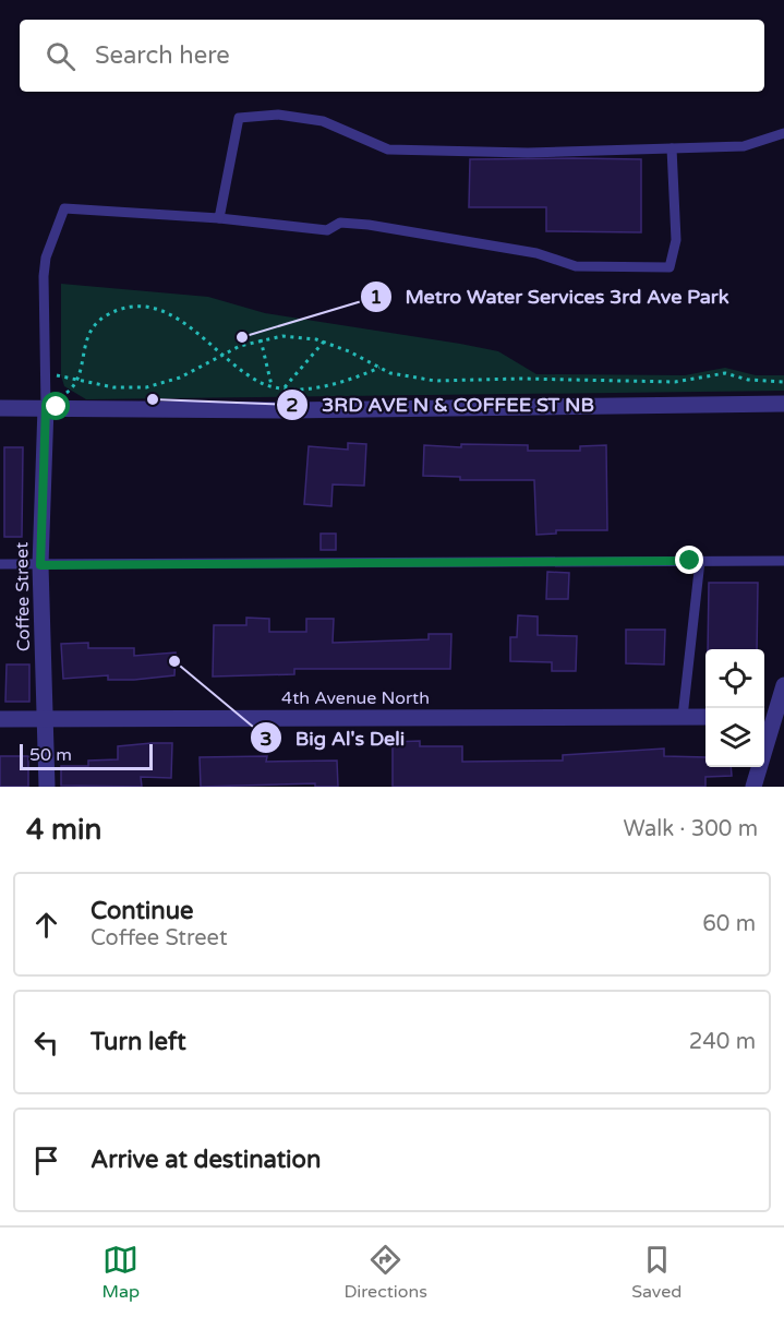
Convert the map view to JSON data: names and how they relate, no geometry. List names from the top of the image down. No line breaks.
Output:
{"streets":{"street":["Coffee Street","4th Avenue North"]},"crossings":[["Coffee Street","4th Avenue North"]],"places":["Metro Water Services 3rd Ave Park","3RD AVE N & COFFEE ST NB","Big Al's Deli"],"scale_bar":"50 m","page":{"search":"Search here","scale":"50 m","heading":["4 min","Walk · 300 m"],"list":[["Continue","Coffee Street","60 m"],["Turn left","240 m"],"Arrive at destination"],"nav":["Map","Directions","Saved"]}}
